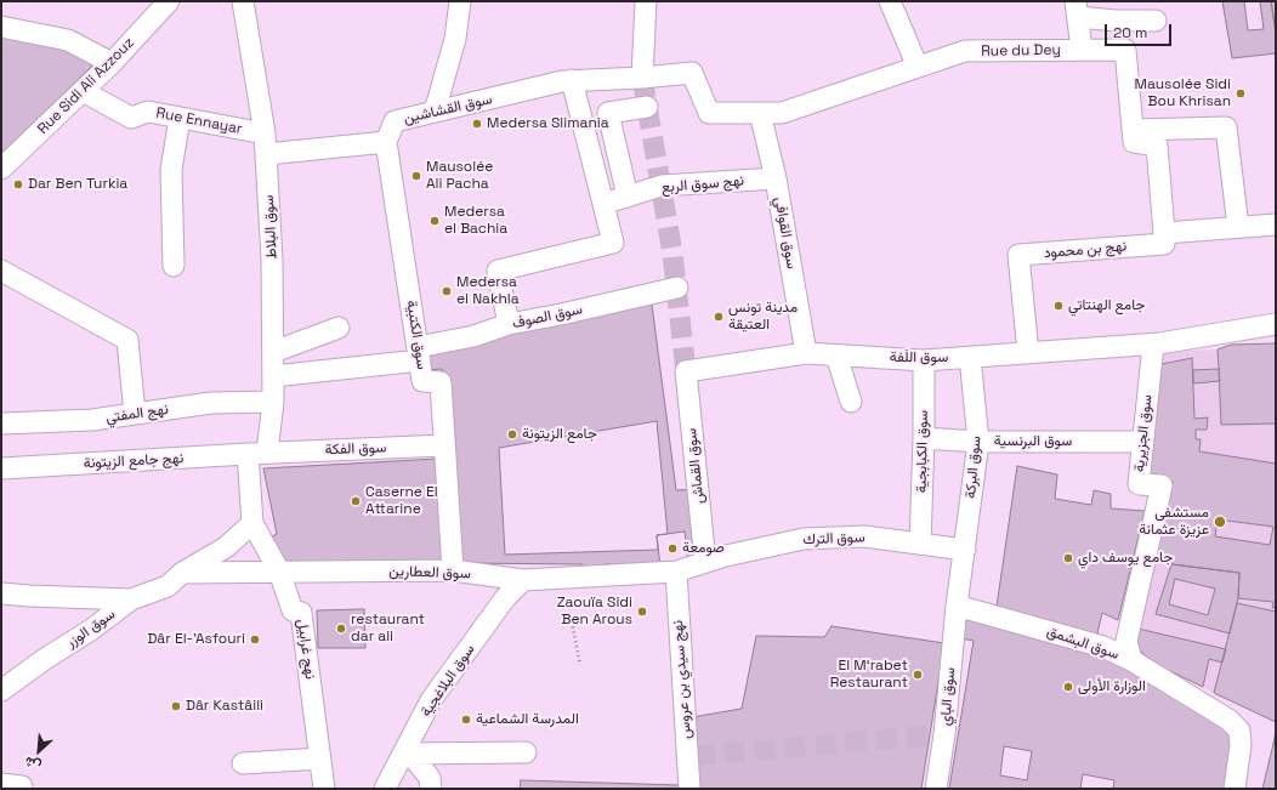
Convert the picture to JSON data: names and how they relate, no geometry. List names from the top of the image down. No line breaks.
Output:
{"streets":{"street":["Rue du Dey","Rue Sidi Ali Azzouz","سوق القشاشين","Rue Ennayar","نهج سوق الربع","سوق البلاط","سوق القوافي","نهج بن محمود","سوق الصوف","سوق الكتبية","سوق اللَفة","نهج المفتي","سوق الجزيرية","سوق البرنسية","سوق الفكة","سوق الكبابجية","نهج جامع الزيتونة","سوق القماش","سوق البركة","سوق الترك","سوق العطارين","سوق الوزر","سوق البشمق","نهج غرابيل","نهج سيدي بن عروس","سوق البلاغجية","سوق الباي"]},"crossings":[["Rue du Dey","سوق القشاشين"],["Rue du Dey","سوق القوافي"],["Rue Sidi Ali Azzouz","Rue Ennayar"],["سوق القشاشين","سوق القوافي"],["سوق القشاشين","سوق الكتبية"],["Rue Ennayar","سوق البلاط"],["نهج سوق الربع","سوق القوافي"],["سوق البلاط","سوق الصوف"],["سوق البلاط","نهج المفتي"],["سوق البلاط","سوق الفكة"],["سوق البلاط","نهج جامع الزيتونة"],["سوق البلاط","نهج غرابيل"],["سوق القوافي","سوق اللَفة"],["نهج بن محمود","سوق اللَفة"],["سوق الصوف","سوق الكتبية"],["سوق الكتبية","سوق الفكة"],["سوق الكتبية","سوق العطارين"],["سوق اللَفة","سوق الجزيرية"],["سوق اللَفة","سوق الكبابجية"],["سوق اللَفة","سوق القماش"],["سوق اللَفة","سوق البركة"],["سوق الجزيرية","سوق البرنسية"],["سوق الجزيرية","سوق البشمق"],["سوق البرنسية","سوق الكبابجية"],["سوق البرنسية","سوق البركة"],["سوق الفكة","نهج جامع الزيتونة"],["سوق الفكة","نهج غرابيل"],["سوق الكبابجية","سوق الترك"],["نهج جامع الزيتونة","نهج غرابيل"],["سوق القماش","سوق الترك"],["سوق القماش","سوق العطارين"],["سوق البركة","سوق الترك"],["سوق الترك","سوق العطارين"],["سوق العطارين","سوق الوزر"],["سوق العطارين","نهج غرابيل"],["سوق العطارين","نهج سيدي بن عروس"],["سوق العطارين","سوق البلاغجية"],["سوق البشمق","سوق الباي"]],"places":["Mausolée Sidi Bou Khrisan","Medersa Slimania","Mausolée Ali Pacha","Dar Ben Turkia","Medersa el Bachia","Medersa el Nakhla","جامع الهنتاتي","مدينة تونس العتيقة","جامع الزيتونة","Caserne El Attarine","مستشفى عزيزة عثمانة","صومعة","جامع يوسف داي","Zaouïa Sidi Ben Arous","restaurant dar ali","Dâr El-'Asfouri","El M‘rabet Restaurant","الوزارة الأولى","Dâr Kastâili","المدرسة الشماعية"],"scale_bar":"20 m","north":"bottom left"}
